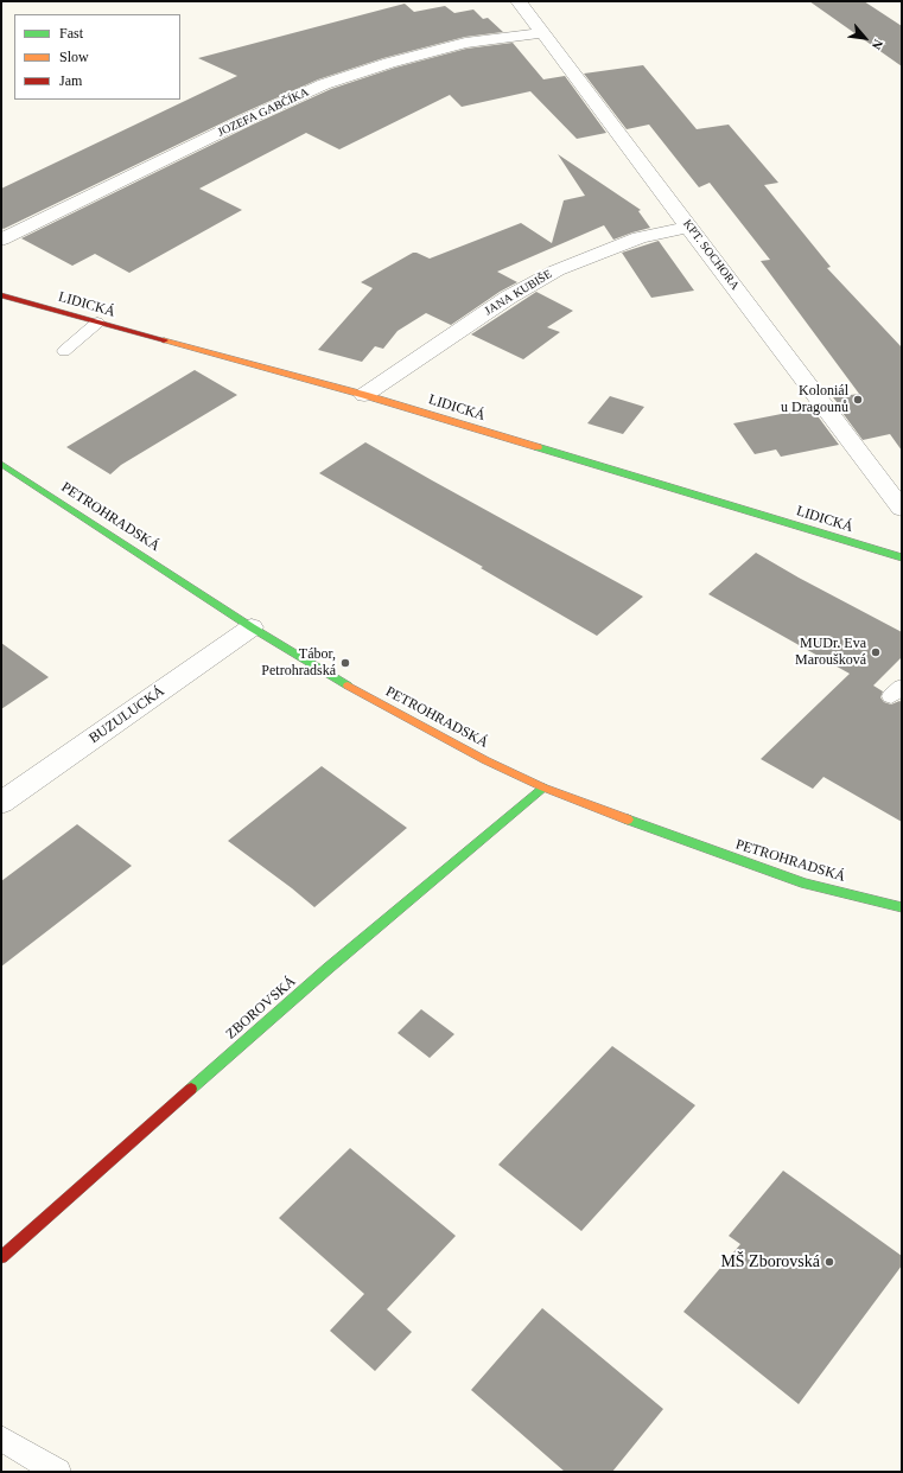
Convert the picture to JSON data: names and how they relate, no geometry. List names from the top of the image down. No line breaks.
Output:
{"streets":{"street":["JOZEFA GABČÍKA","KPT. SOCHORA","JANA KUBIŠE","LIDICKÁ","PETROHRADSKÁ","BUZULUCKÁ","ZBOROVSKÁ"]},"crossings":[["JOZEFA GABČÍKA","KPT. SOCHORA"],["KPT. SOCHORA","JANA KUBIŠE"],["JANA KUBIŠE","LIDICKÁ"],["PETROHRADSKÁ","BUZULUCKÁ"],["PETROHRADSKÁ","ZBOROVSKÁ"]],"places":["Koloniál u Dragounů","MUDr. Eva Maroušková","Tábor, Petrohradská","MŠ Zborovská"],"legend":["Fast","Slow","Jam"],"north":"bottom right"}
